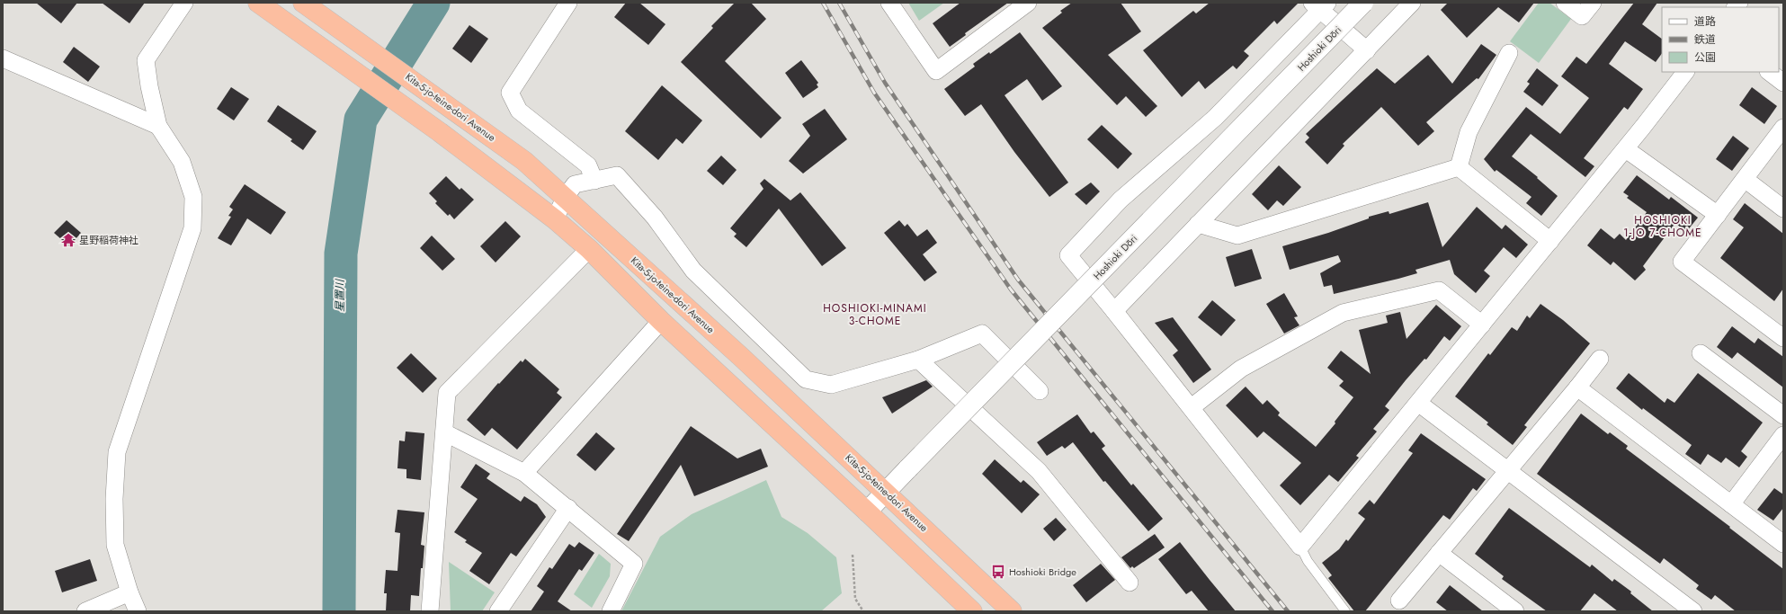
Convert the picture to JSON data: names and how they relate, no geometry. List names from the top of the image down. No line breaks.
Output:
{"streets":{"highway":["Kita-5-jo-teine-dori Avenue"],"street":["Hoshioki Dōri"]},"crossings":[["Hoshioki Dōri","Kita-5-jo-teine-dori Avenue"]],"districts":["HOSHIOKI 1-JO 7-CHOME","HOSHIOKI-MINAMI 3-CHOME"],"water":["星置川"],"places":{"temple":["星野稲荷神社"],"bus stop":["Hoshioki Bridge"]},"legend":["道路","鉄道","公園"]}
